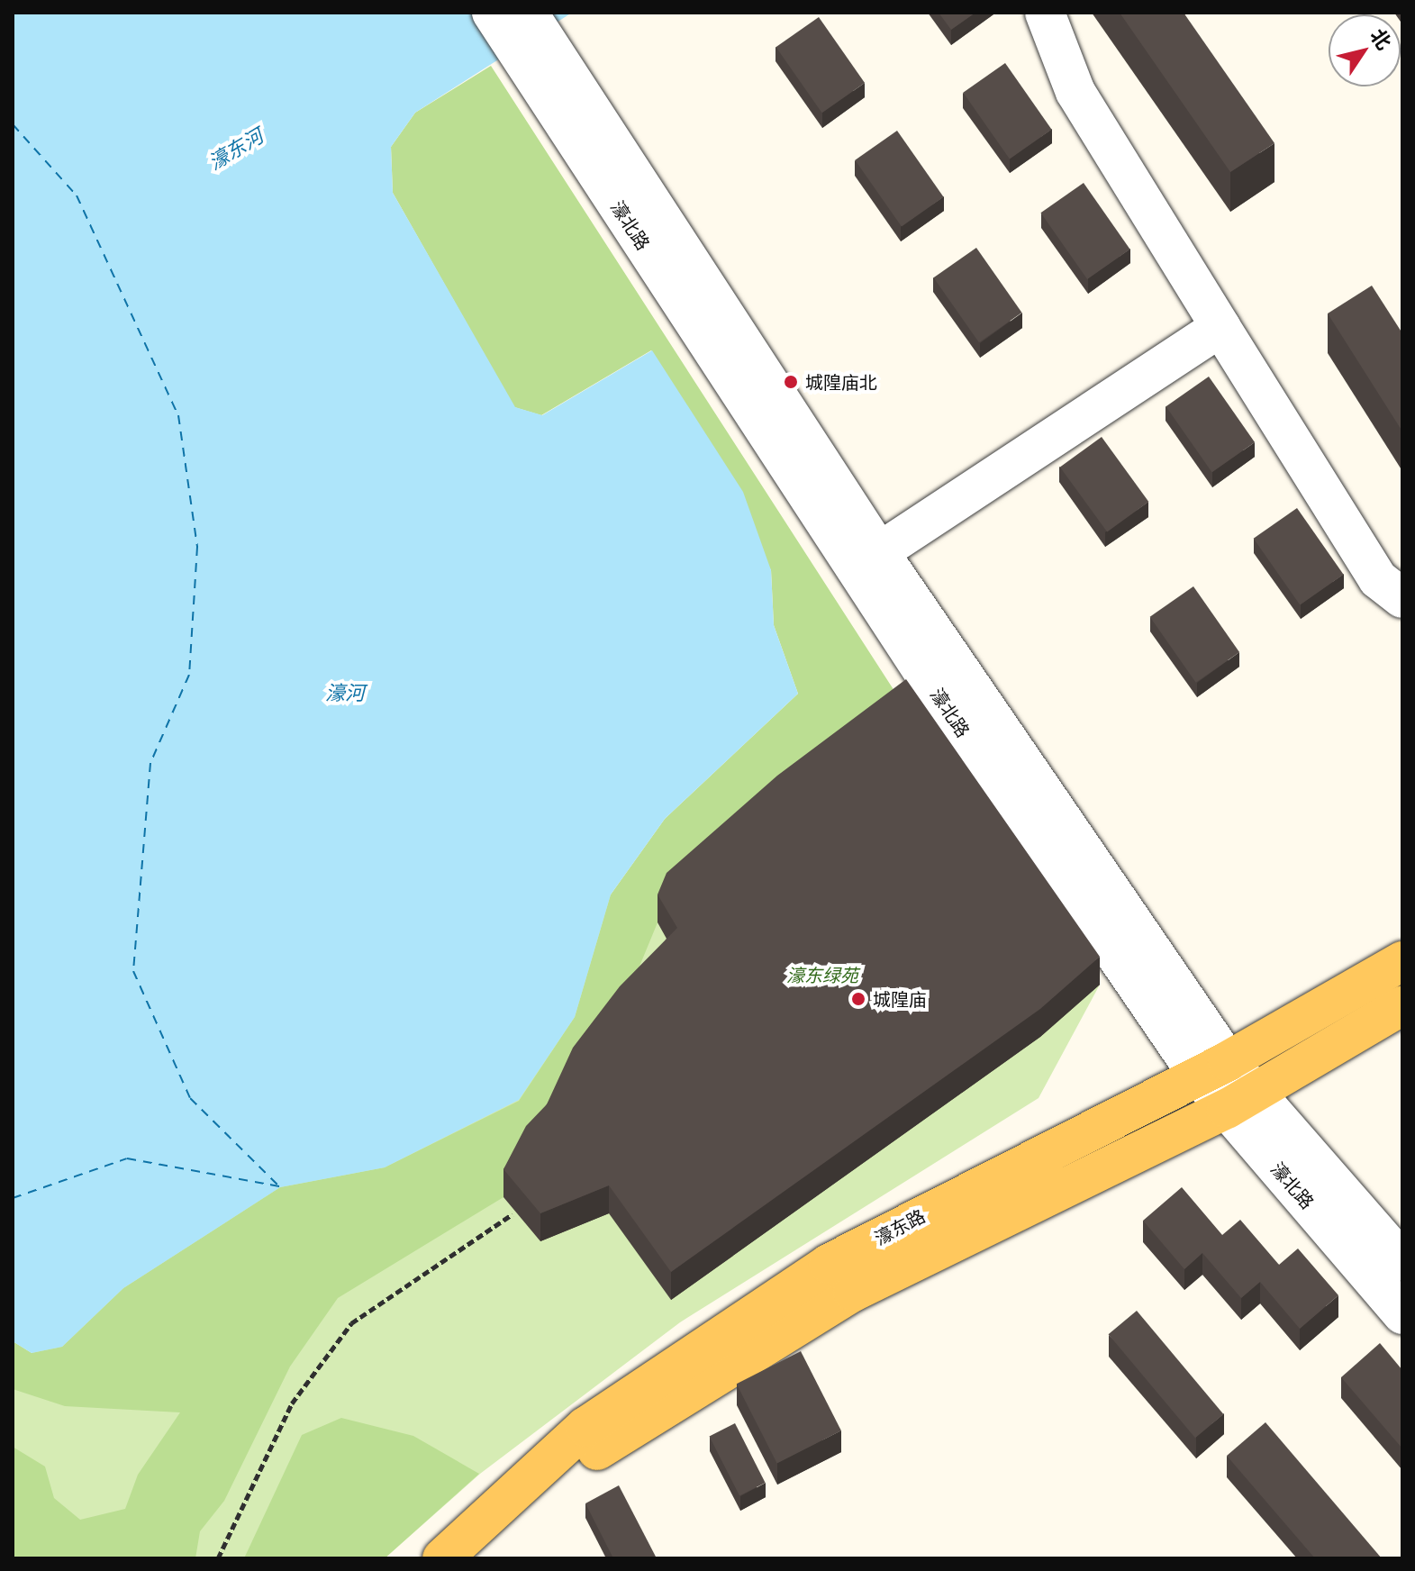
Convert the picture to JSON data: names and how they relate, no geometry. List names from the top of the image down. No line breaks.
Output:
{"streets":{"main road":["濠东路"],"street":["濠北路"]},"crossings":[["濠北路","濠东路"]],"water":["濠东河","濠河"],"parks":["濠东绿苑"],"places":["城隍庙北","城隍庙"],"north":"top right"}
